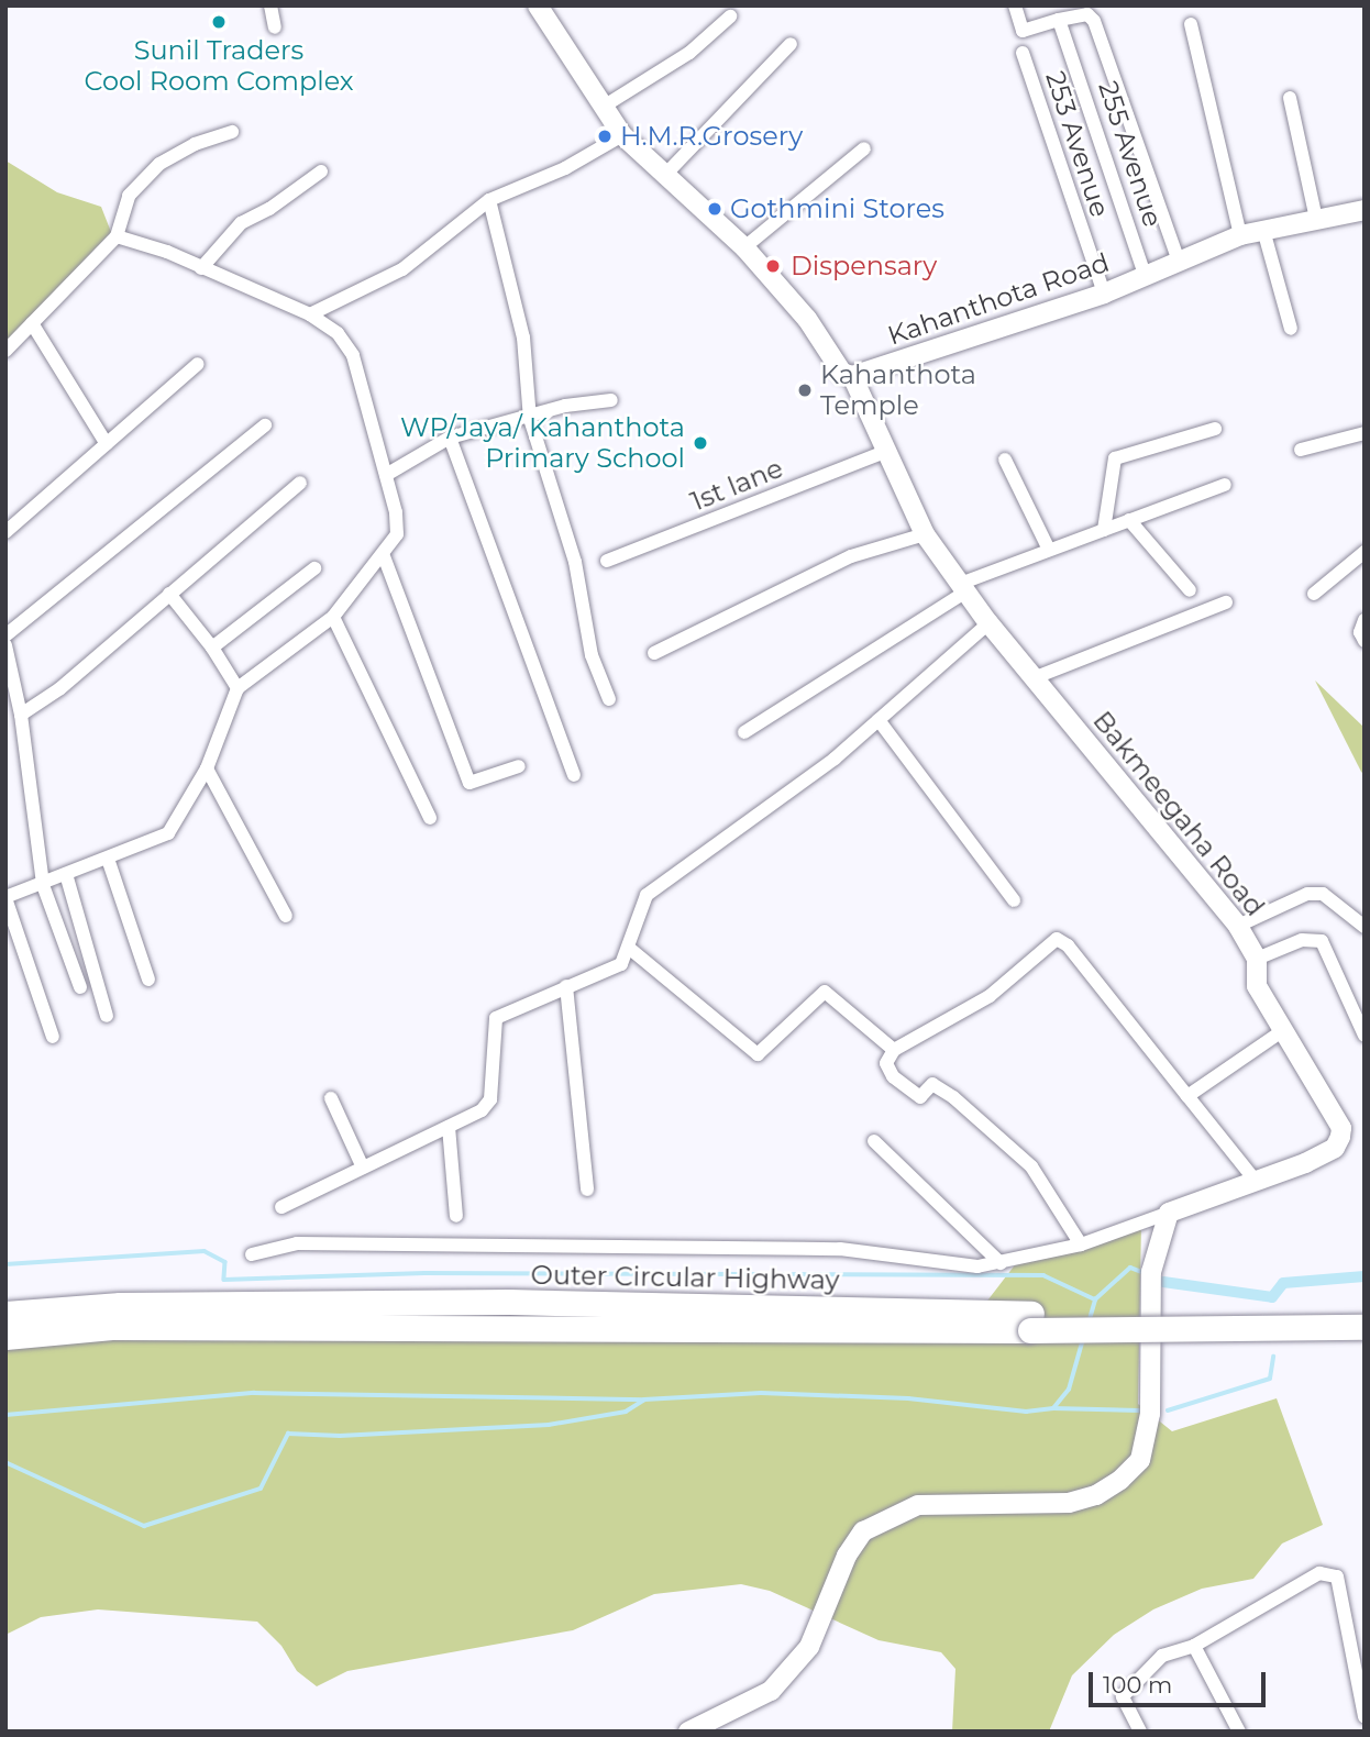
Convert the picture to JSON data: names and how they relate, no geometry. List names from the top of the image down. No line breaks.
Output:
{"streets":{"highway":["Outer Circular Highway"],"street":["253 Avenue","255 Avenue","Kahanthota Road","1st lane","Bakmeegaha Road"]},"crossings":[["253 Avenue","Kahanthota Road"],["255 Avenue","Kahanthota Road"],["Kahanthota Road","Bakmeegaha Road"],["1st lane","Bakmeegaha Road"]],"places":["Sunil Traders Cool Room Complex","H.M.R.Grosery","Gothmini Stores","Dispensary","Kahanthota Temple","WP/Jaya/ Kahanthota Primary School"],"scale_bar":"100 m"}
